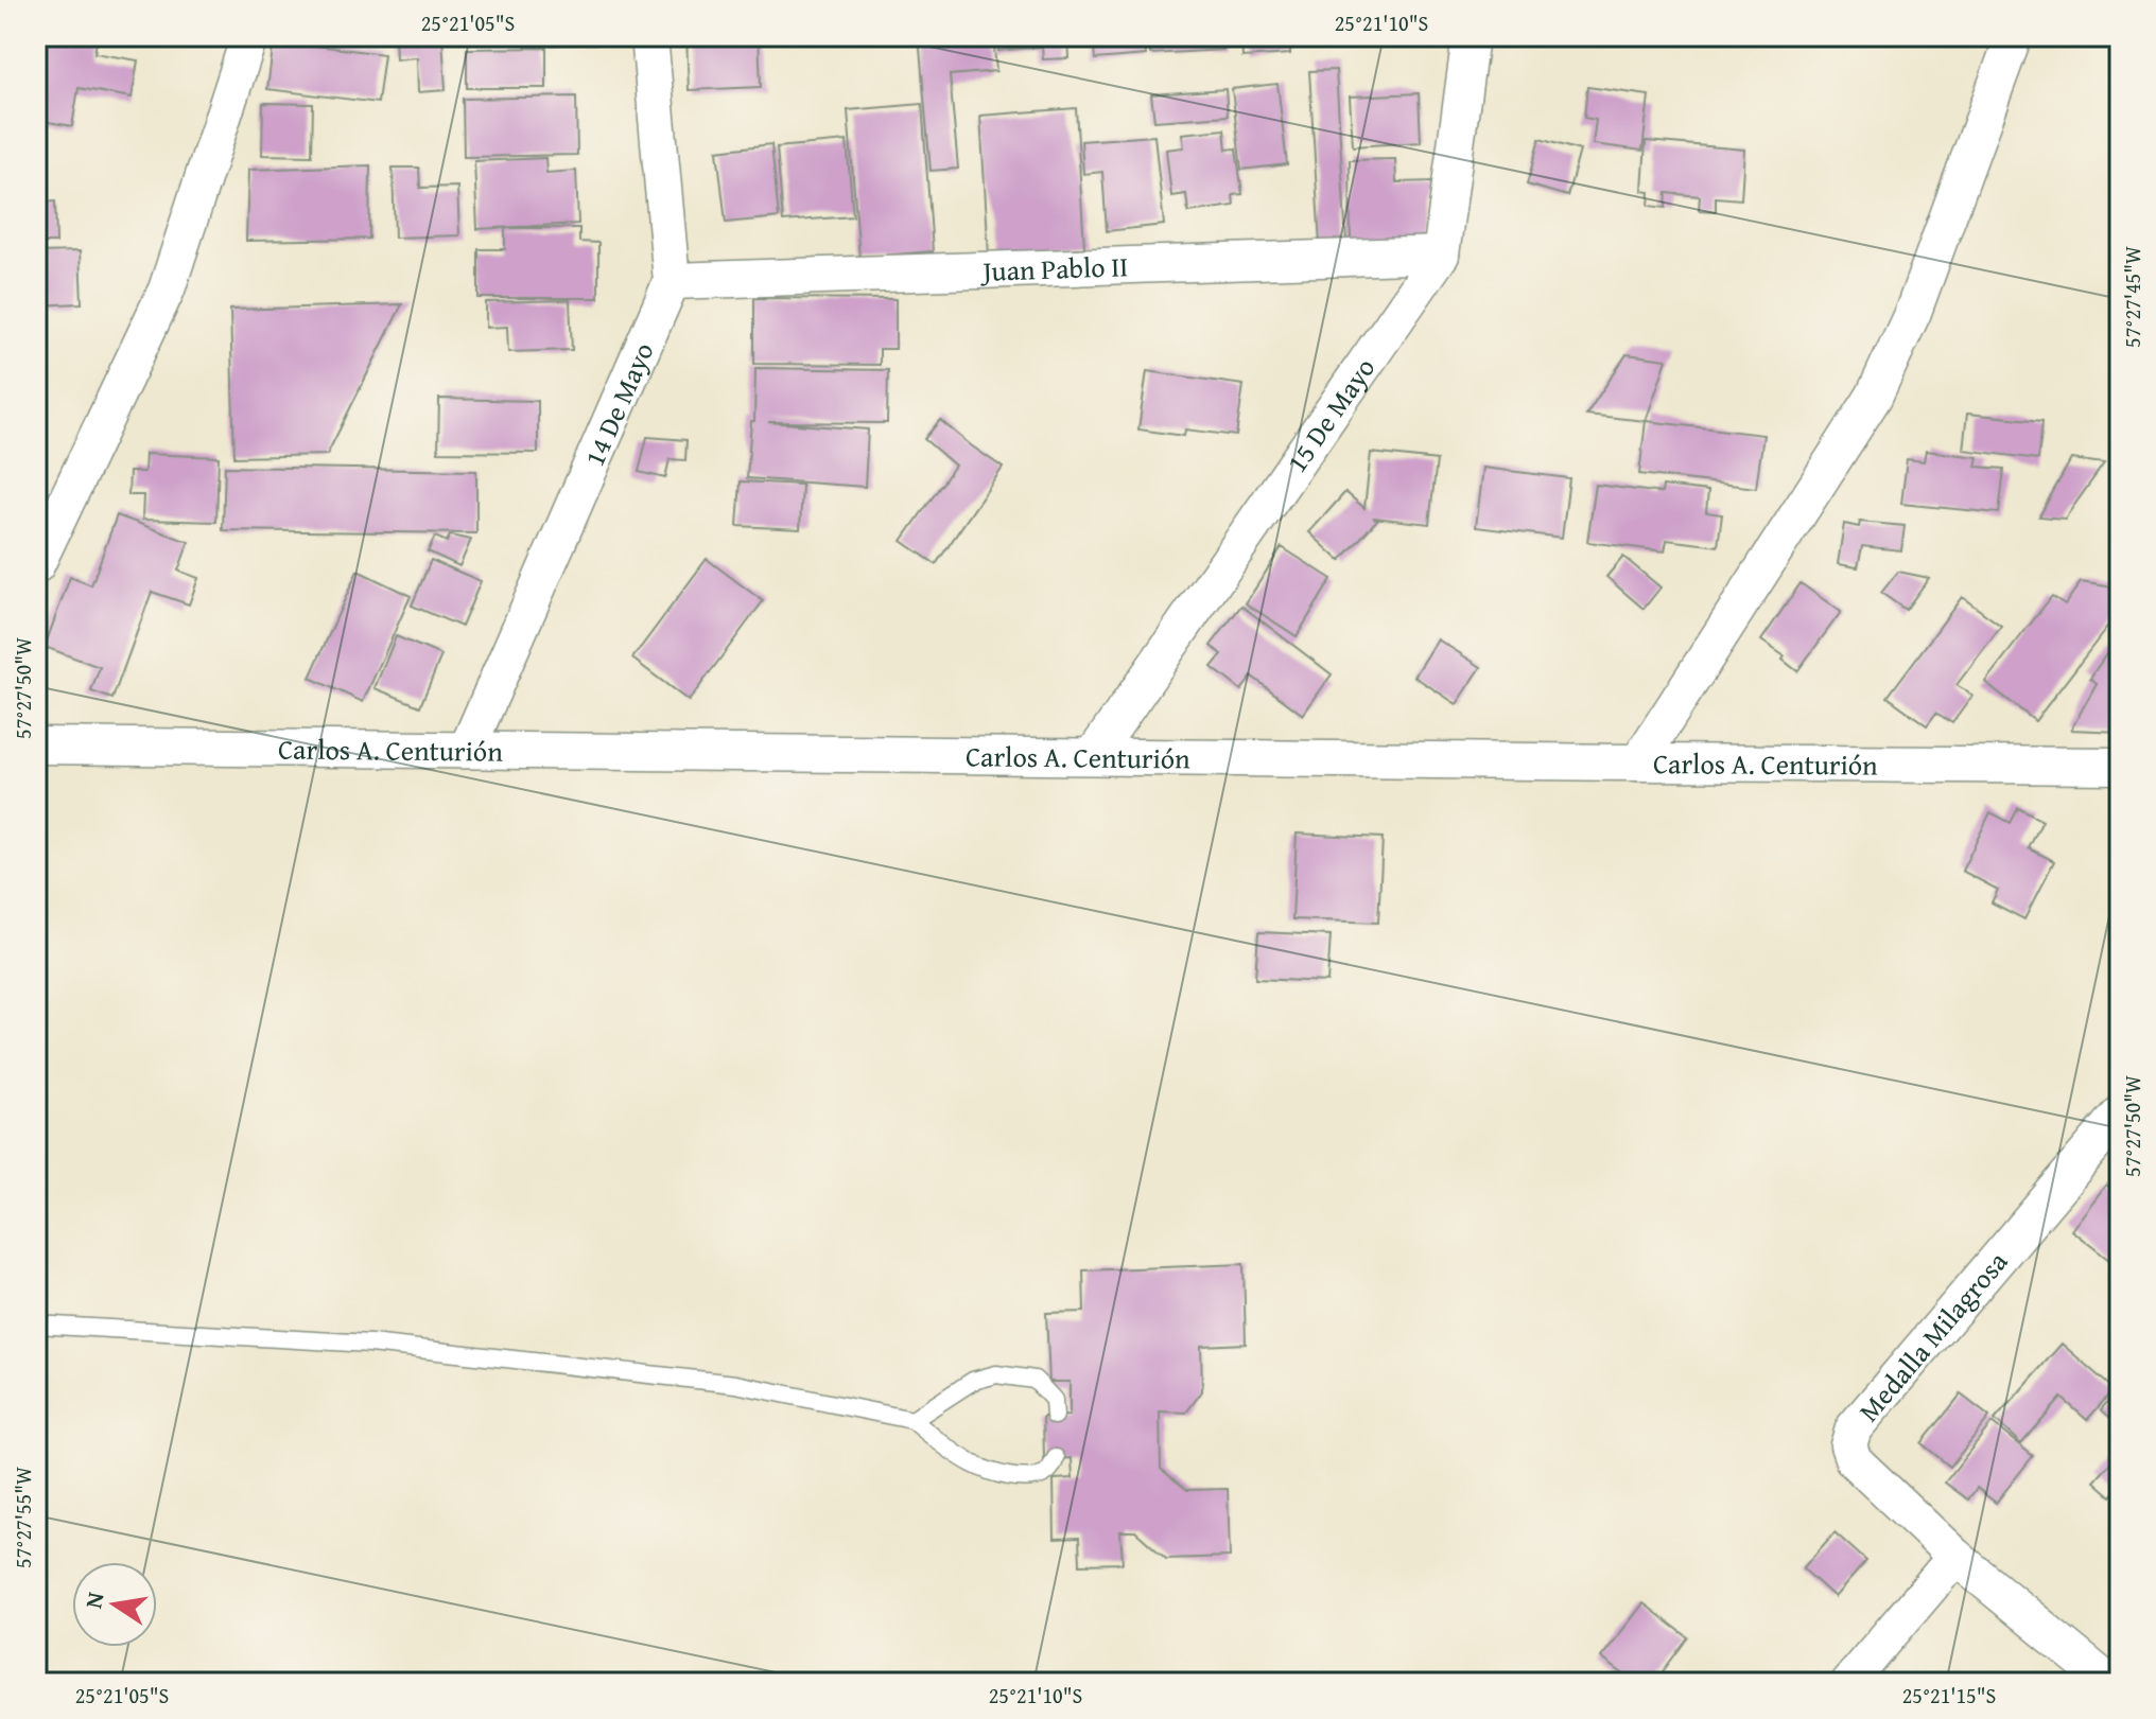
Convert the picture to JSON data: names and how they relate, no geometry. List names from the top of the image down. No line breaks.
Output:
{"streets":{"street":["Juan Pablo II","14 De Mayo","15 De Mayo","Carlos A. Centurión","Medalla Milagrosa"]},"crossings":[["Juan Pablo II","14 De Mayo"],["Juan Pablo II","15 De Mayo"],["14 De Mayo","Carlos A. Centurión"],["15 De Mayo","Carlos A. Centurión"]],"north":"left","coordinates":["25°21'05\"S","25°21'10\"S","57°27'45\"W","57°27'50\"W","57°27'55\"W","25°21'15\"S"]}
